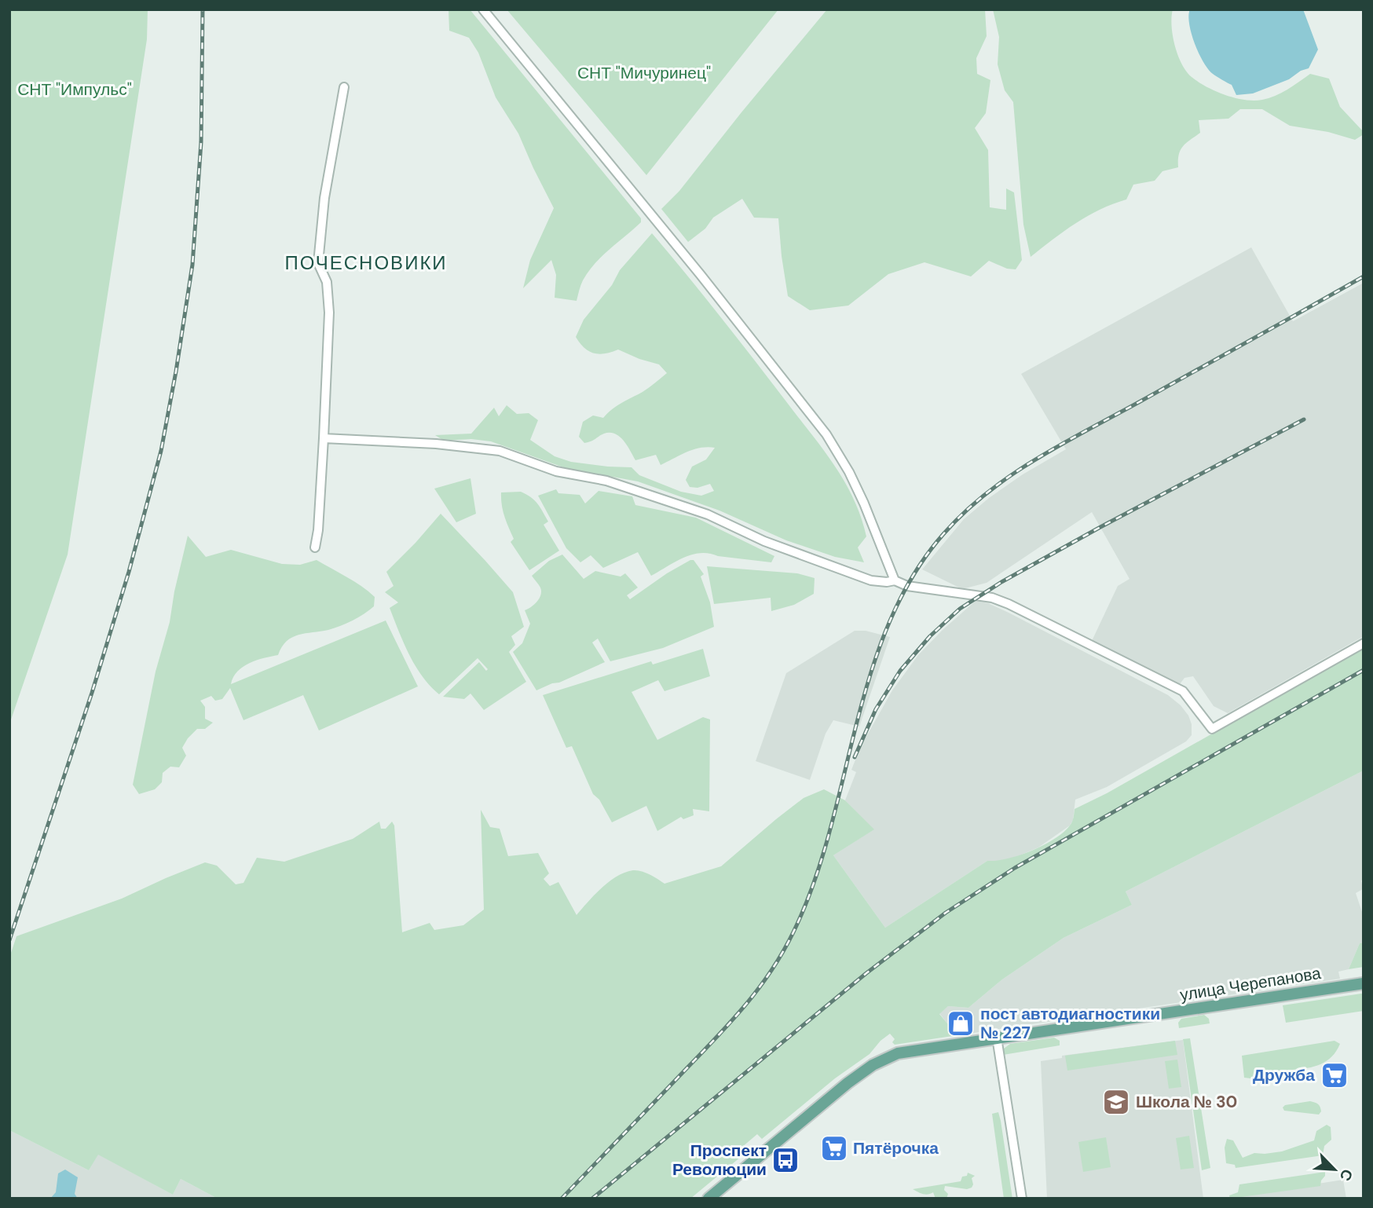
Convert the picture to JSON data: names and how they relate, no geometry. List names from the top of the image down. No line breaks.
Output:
{"streets":{"main road":["улица Черепанова"]},"districts":["ПОЧЕСНОВИКИ"],"parks":["СНТ \"Мичуринец\"","СНТ \"Импульс\""],"places":{"shop":["пост автодиагностики № 227"],"supermarket":["Дружба","Пятёрочка"],"school or university":["Школа № 30"],"bus stop":["Проспект Революции"]},"north":"bottom right"}
